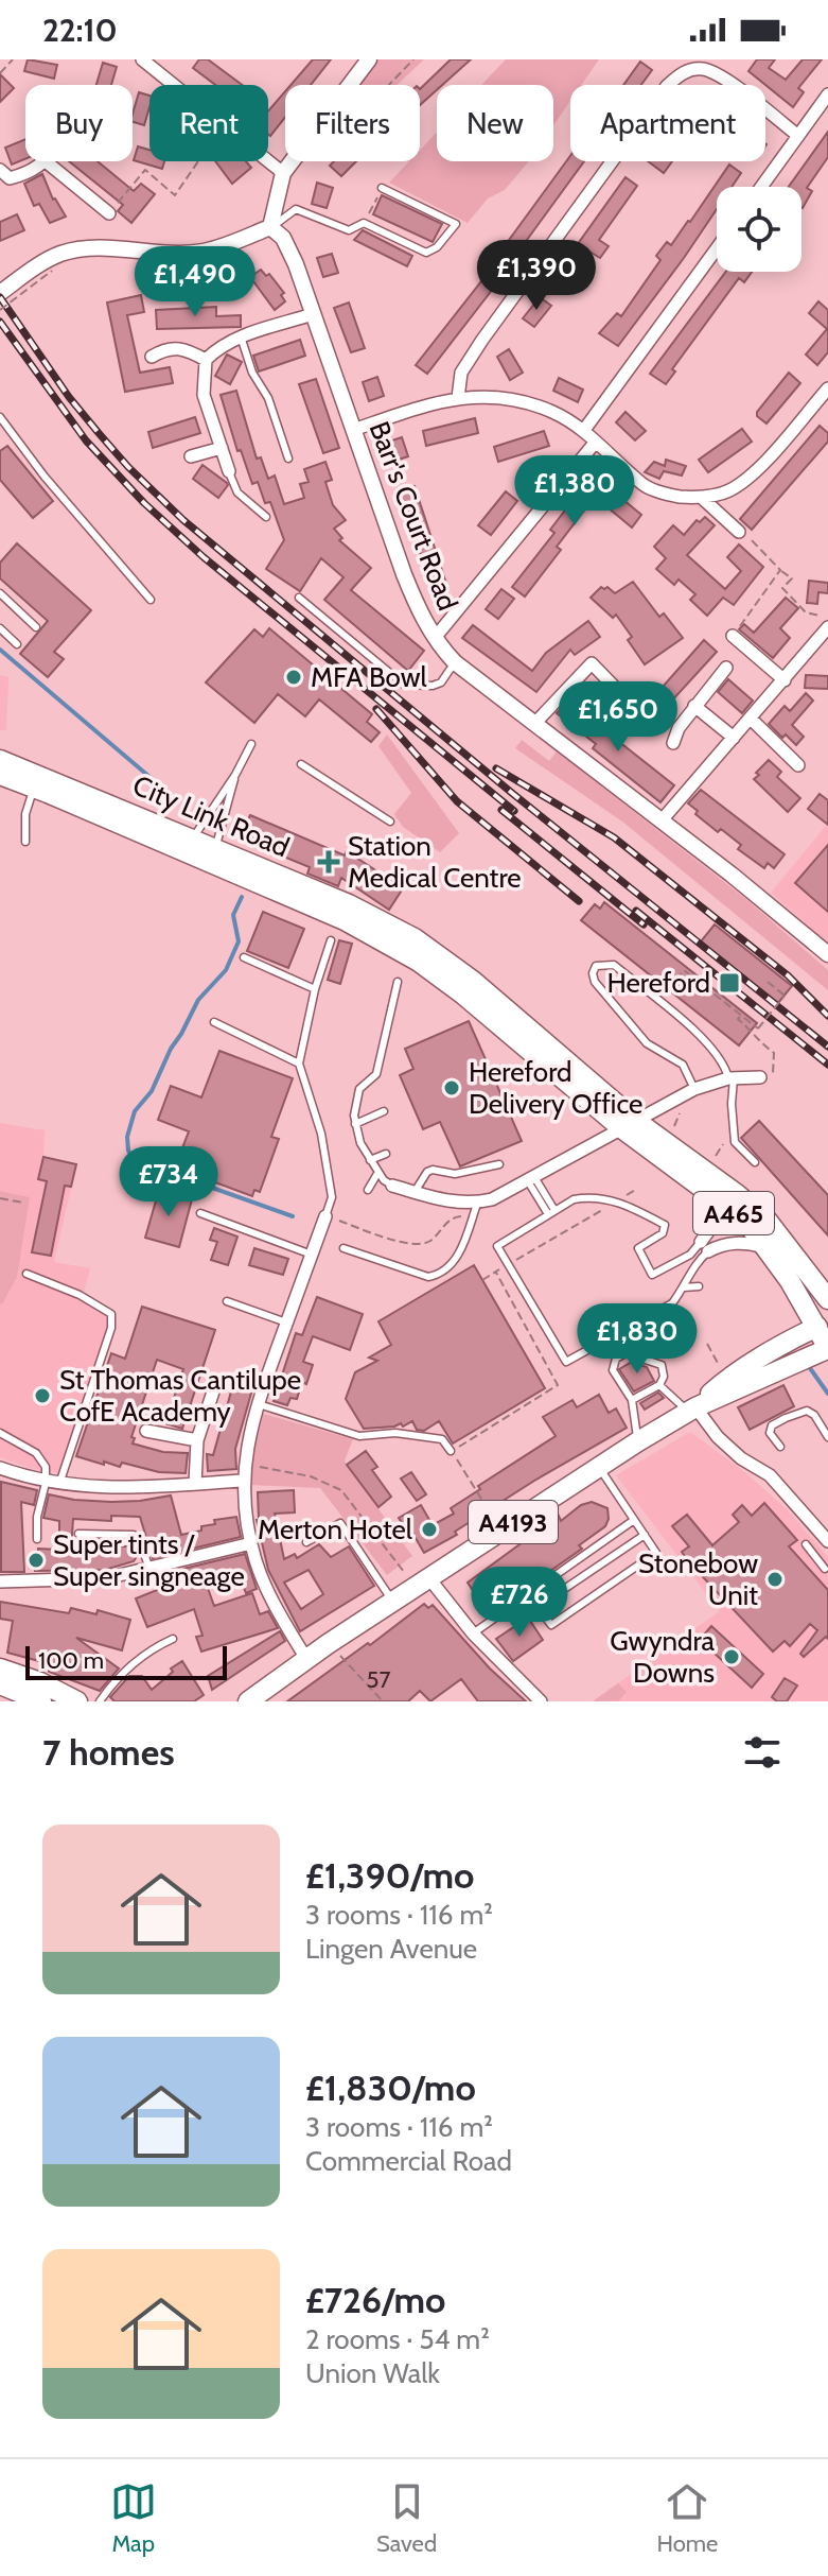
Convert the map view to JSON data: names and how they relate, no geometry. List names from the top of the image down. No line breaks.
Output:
{"streets":{"main road":["City Link Road","A465","A4193"],"street":["Barr's Court Road"]},"crossings":[["City Link Road","A465"],["A465","A4193"]],"places":{"other":["MFA Bowl","Hereford Delivery Office","St Thomas Cantilupe CofE Academy","Merton Hotel","Super tints / Super singneage","Stonebow Unit","Gwyndra Downs"],"health":["Station Medical Centre"],"transit":["Hereford"]},"house_numbers":["57"],"scale_bar":"100 m","page":{"status":"22:10","chip":["Buy","Rent","Filters","New","Apartment"],"price":["£1,390","£1,490","£1,380","£1,650","£734","£1,830","£726"],"scale":"100 m","heading":"7 homes","list":[{"name":"£1,390/mo","note":"3 rooms · 116 m² · Lingen Avenue"},{"name":"£1,830/mo","note":"3 rooms · 116 m² · Commercial Road"},{"name":"£726/mo","note":"2 rooms · 54 m² · Union Walk"}],"tabs":["Map","Saved","Home"]}}
